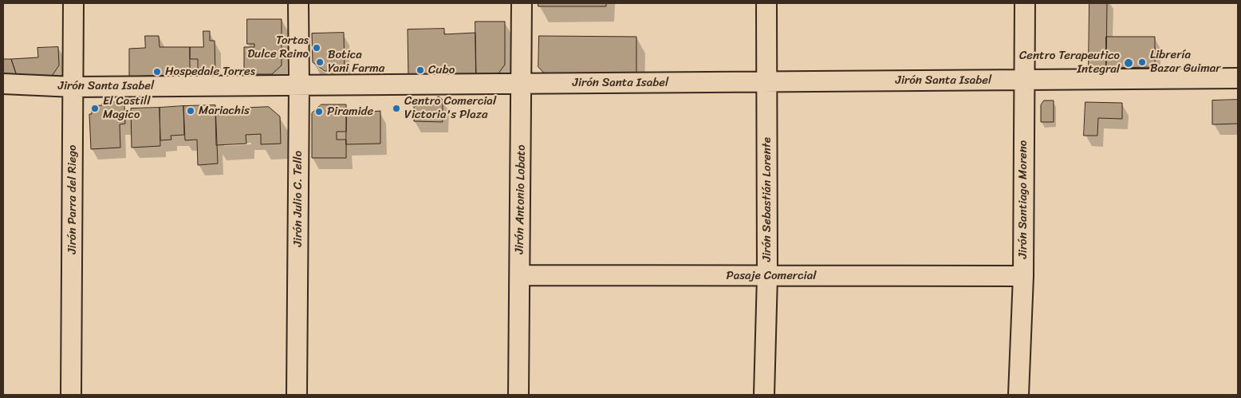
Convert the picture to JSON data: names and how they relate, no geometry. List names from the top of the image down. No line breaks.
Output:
{"streets":{"street":["Jirón Santa Isabel","Jirón Julio C. Tello","Jirón Parra del Riego","Jirón Antonio Lobato","Jirón Sebastián Lorente","Jirón Santiago Moreno","Pasaje Comercial"]},"crossings":[["Jirón Santa Isabel","Jirón Julio C. Tello"],["Jirón Santa Isabel","Jirón Parra del Riego"],["Jirón Santa Isabel","Jirón Antonio Lobato"],["Jirón Santa Isabel","Jirón Sebastián Lorente"],["Jirón Santa Isabel","Jirón Santiago Moreno"],["Jirón Antonio Lobato","Pasaje Comercial"],["Jirón Sebastián Lorente","Pasaje Comercial"],["Jirón Santiago Moreno","Pasaje Comercial"]],"places":["Tortas Dulce Reino","Botica Yani Farma","Librería Bazar Guimar","Centro Terapeutico Integral","Cubo","Hospedale Torres","El Castill Magico","Centro Comercial Victoria's Plaza","Mariachis","Piramide"]}
